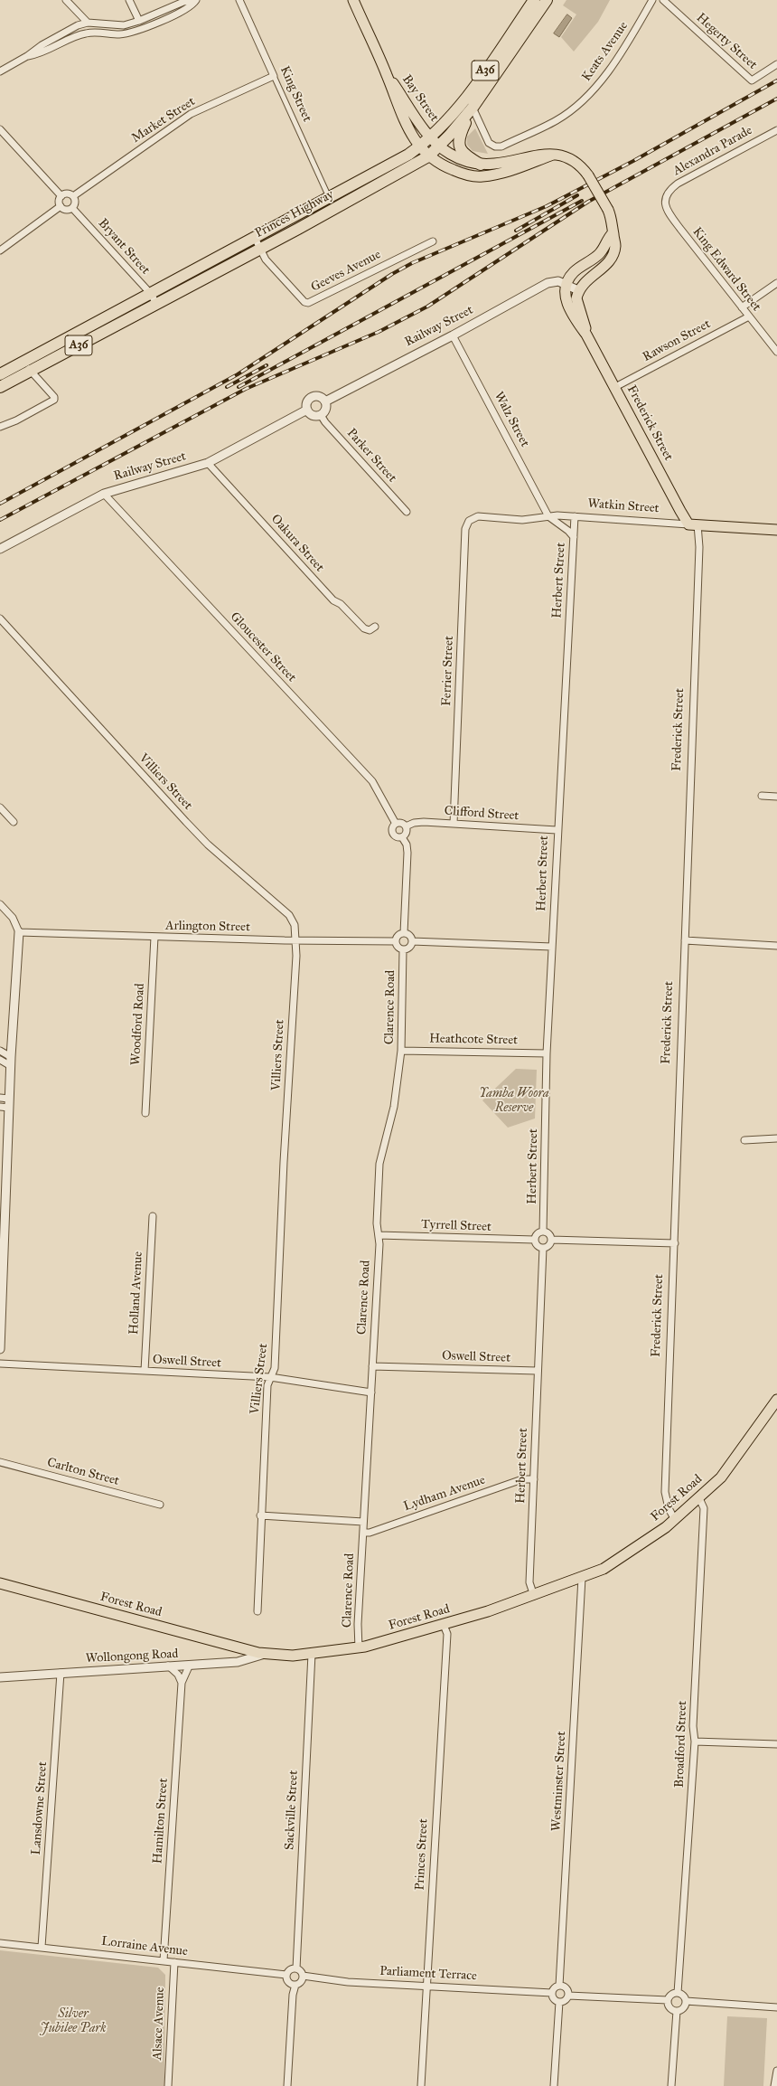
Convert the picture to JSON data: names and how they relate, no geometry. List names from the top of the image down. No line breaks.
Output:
{"streets":{"highway":["A36","Princes Highway"],"main road":["Bay Street","Frederick Street","Watkin Street","Forest Road"],"street":["Hegerty Street","Keats Avenue","King Street","Market Street","Alexandra Parade","Bryant Street","King Edward Street","Geeves Avenue","Railway Street","Rawson Street","Walz Street","Parker Street","Oakura Street","Herbert Street","Gloucester Street","Ferrier Street","Villiers Street","Clifford Street","Arlington Street","Clarence Road","Woodford Road","Heathcote Street","Tyrrell Street","Holland Avenue","Oswell Street","Carlton Street","Lydham Avenue","Wollongong Road","Broadford Street","Westminster Street","Lansdowne Street","Sackville Street","Hamilton Street","Princes Street","Lorraine Avenue","Parliament Terrace","Alsace Avenue"]},"crossings":[["Keats Avenue","Princes Highway"],["King Street","Market Street"],["King Street","Princes Highway"],["Bay Street","Princes Highway"],["Market Street","Bryant Street"],["Alexandra Parade","King Edward Street"],["Princes Highway","Bryant Street"],["Princes Highway","Geeves Avenue"],["King Edward Street","Rawson Street"],["Railway Street","Walz Street"],["Railway Street","Frederick Street"],["Railway Street","Parker Street"],["Railway Street","Oakura Street"],["Railway Street","Gloucester Street"],["Rawson Street","Frederick Street"],["Walz Street","Watkin Street"],["Frederick Street","Watkin Street"],["Frederick Street","Forest Road"],["Watkin Street","Herbert Street"],["Watkin Street","Ferrier Street"],["Herbert Street","Clifford Street"],["Herbert Street","Heathcote Street"],["Herbert Street","Tyrrell Street"],["Herbert Street","Oswell Street"],["Herbert Street","Lydham Avenue"],["Herbert Street","Forest Road"],["Gloucester Street","Clifford Street"],["Ferrier Street","Clifford Street"],["Villiers Street","Arlington Street"],["Villiers Street","Oswell Street"],["Arlington Street","Clarence Road"],["Arlington Street","Woodford Road"],["Clarence Road","Heathcote Street"],["Clarence Road","Tyrrell Street"],["Clarence Road","Oswell Street"],["Clarence Road","Lydham Avenue"],["Clarence Road","Forest Road"],["Holland Avenue","Oswell Street"],["Forest Road","Wollongong Road"],["Forest Road","Broadford Street"],["Forest Road","Westminster Street"],["Forest Road","Sackville Street"],["Forest Road","Princes Street"],["Wollongong Road","Lansdowne Street"],["Wollongong Road","Hamilton Street"],["Westminster Street","Parliament Terrace"],["Lansdowne Street","Lorraine Avenue"],["Sackville Street","Lorraine Avenue"],["Sackville Street","Parliament Terrace"],["Hamilton Street","Lorraine Avenue"],["Princes Street","Parliament Terrace"],["Lorraine Avenue","Parliament Terrace"],["Lorraine Avenue","Alsace Avenue"]],"parks":["Yamba Woora Reserve","Silver Jubilee Park"]}
